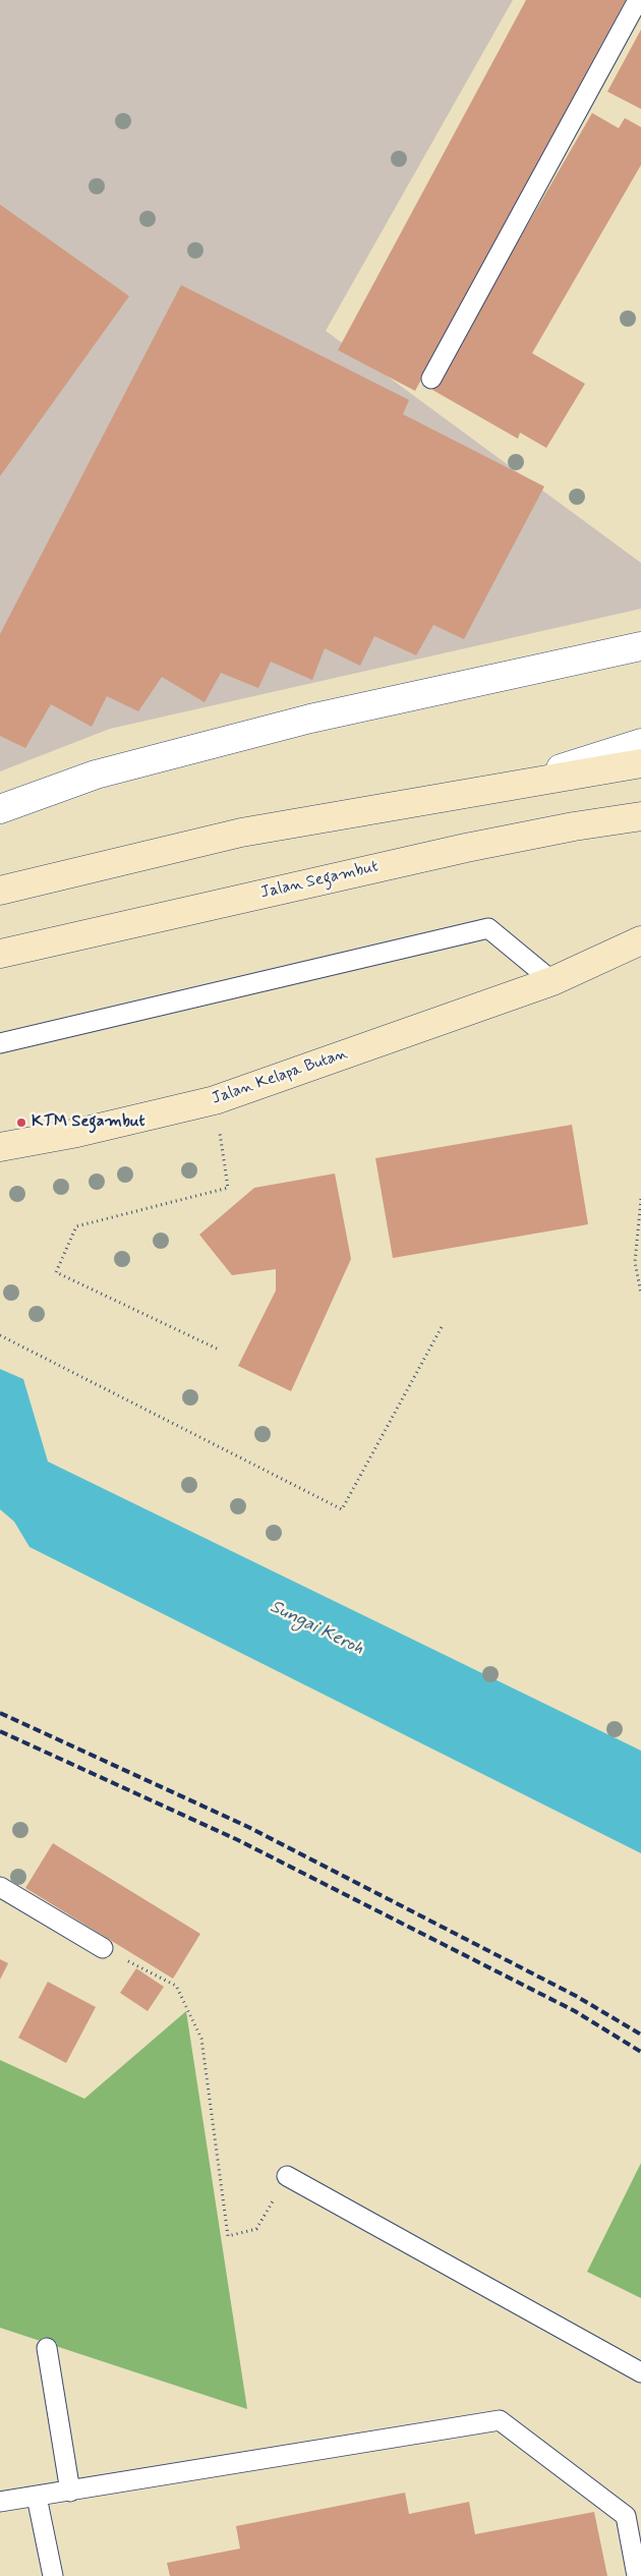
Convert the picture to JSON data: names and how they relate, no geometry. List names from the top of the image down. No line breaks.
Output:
{"streets":{"main road":["Jalan Segambut","Jalan Kelapa Butan"]},"water":["Sungai Keroh"],"places":["KTM Segambut"]}
